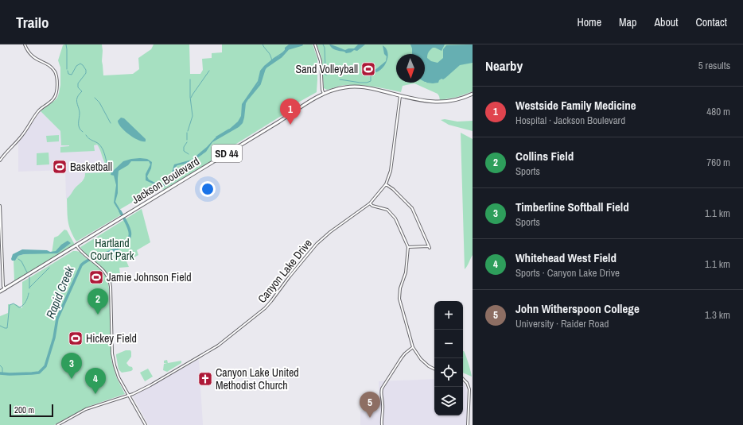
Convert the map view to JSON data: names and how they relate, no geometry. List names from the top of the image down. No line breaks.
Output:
{"streets":{"main road":["SD 44","Jackson Boulevard"],"street":["Canyon Lake Drive"]},"crossings":[["Jackson Boulevard","Canyon Lake Drive"]],"water":["Rapid Creek"],"parks":["Hartland Court Park"],"places":{"sports":["Sand Volleyball","Basketball","Jamie Johnson Field","Hickey Field"],"church":["Canyon Lake United Methodist Church"]},"scale_bar":"200 m","north":"bottom","page":{"header":"Trailo","nav":["Home","Map","About","Contact"],"heading":["Nearby","5 results"],"list":[{"mark":"1","name":"Westside Family Medicine","note":"Hospital · Jackson Boulevard","value":"480 m"},{"mark":"2","name":"Collins Field","note":"Sports","value":"760 m"},{"mark":"3","name":"Timberline Softball Field","note":"Sports","value":"1.1 km"},{"mark":"4","name":"Whitehead West Field","note":"Sports · Canyon Lake Drive","value":"1.1 km"},{"mark":"5","name":"John Witherspoon College","note":"University · Raider Road","value":"1.3 km"}],"pins":["1","2","3","4","5"],"map_buttons":["+","−"],"scale":"200 m"}}
